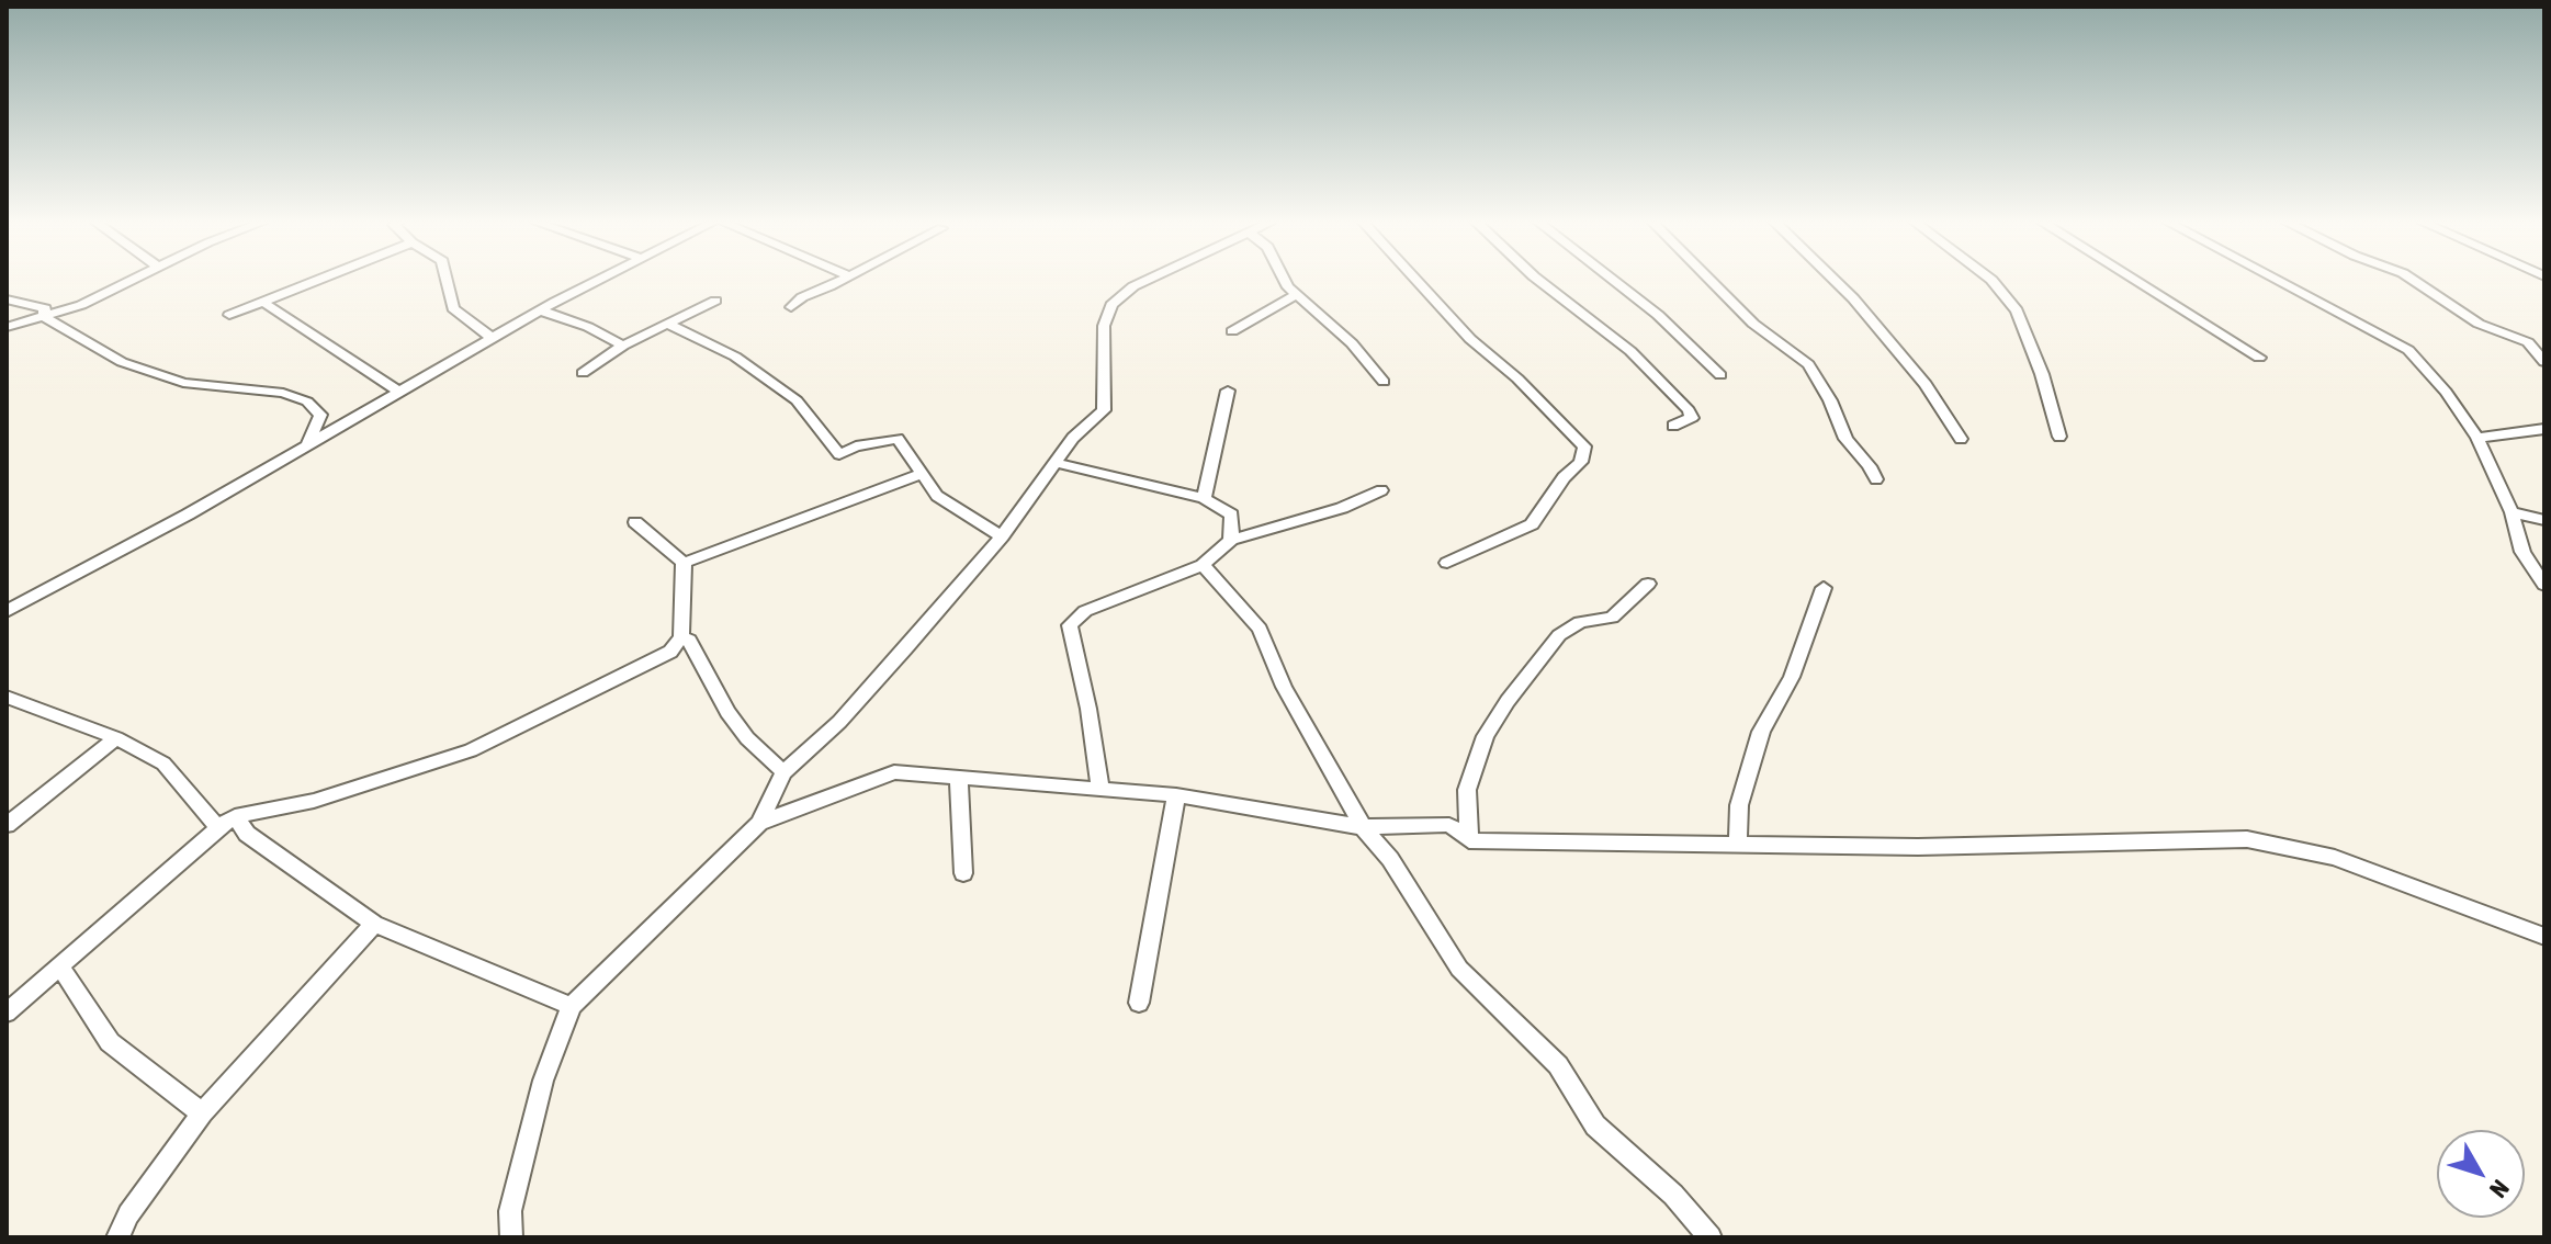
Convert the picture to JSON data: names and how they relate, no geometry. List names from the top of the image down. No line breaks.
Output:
{"north":"bottom right"}
